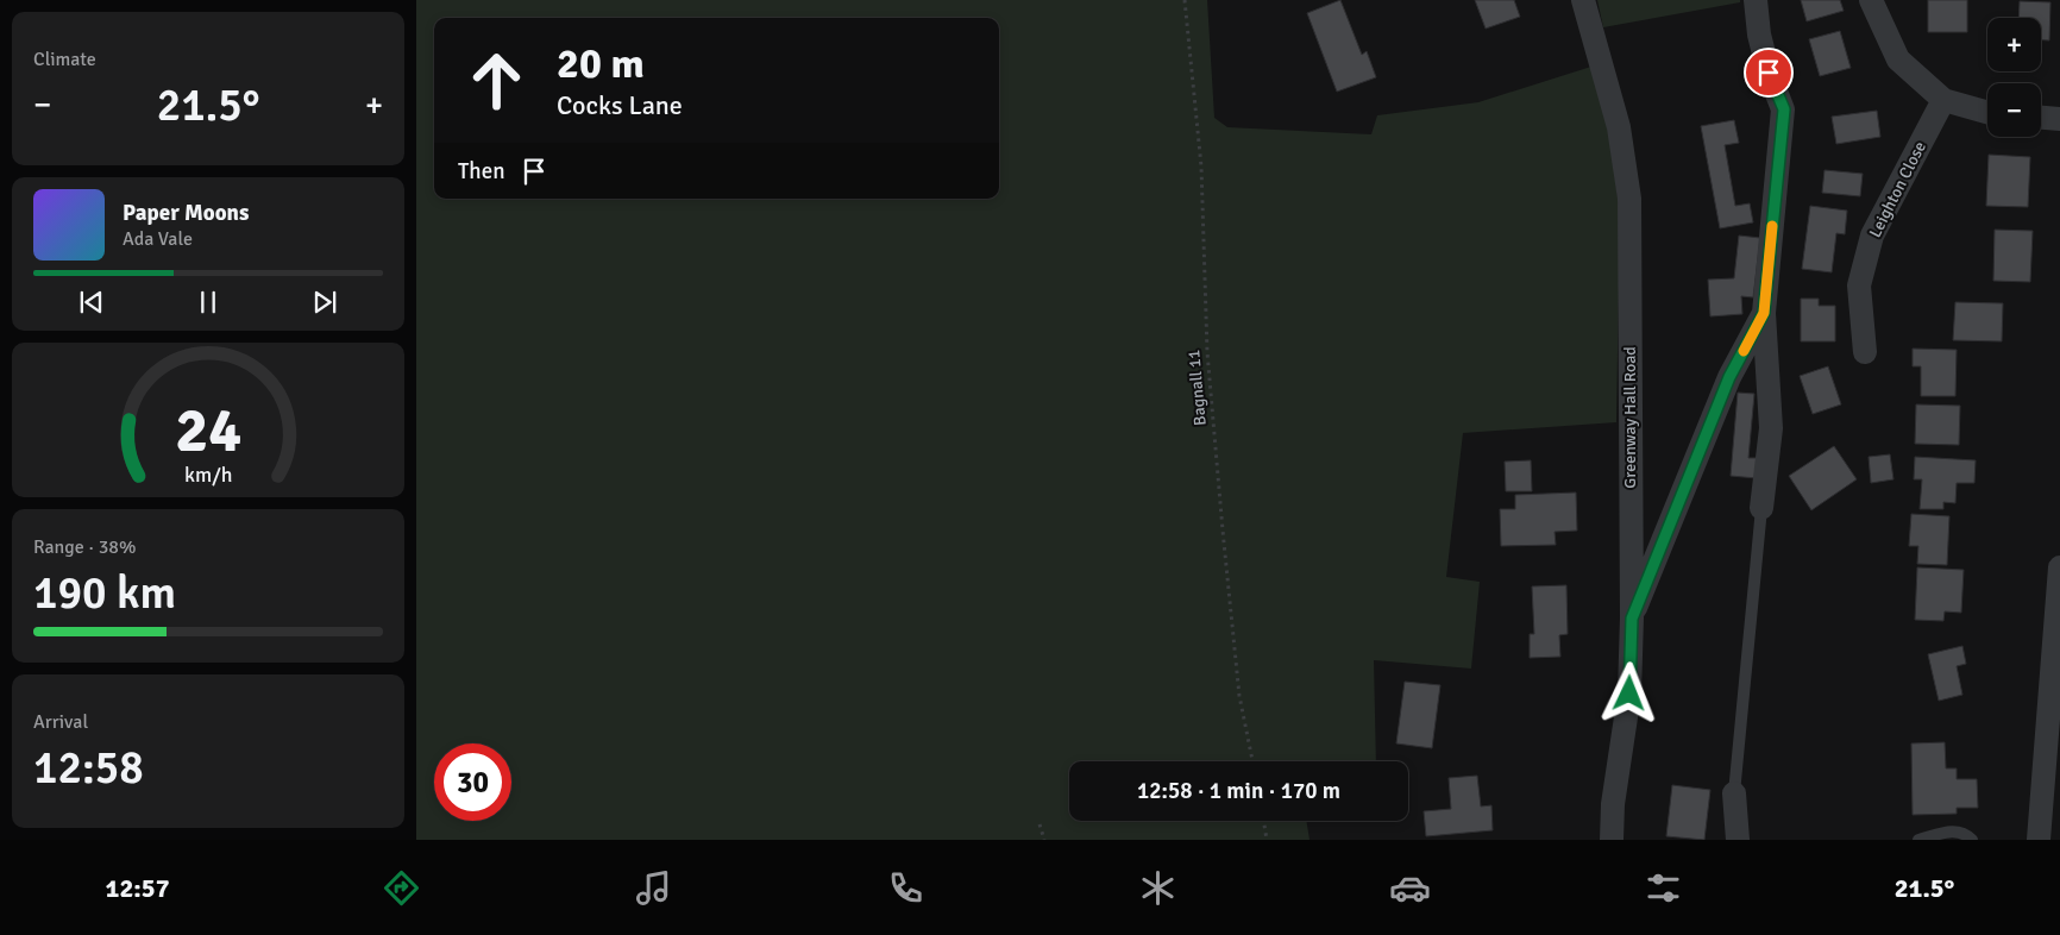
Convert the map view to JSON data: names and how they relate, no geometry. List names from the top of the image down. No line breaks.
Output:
{"streets":{"street":["Leighton Close","Greenway Hall Road"],"path":["Bagnall 11"]},"page":{"tile":["Climate",["Range · 38%","190 km"],["Arrival","12:58"]],"map_buttons":["+","−"],"turn":["20 m","Cocks Lane"],"heat":["−","21.5°","+"],"then":"Then","song":["Paper Moons","Ada Vale"],"limit":"30","trip":"12:58 · 1 min · 170 m","tabs":["12:57","21.5°"],"gauge":["24","km/h"]}}
